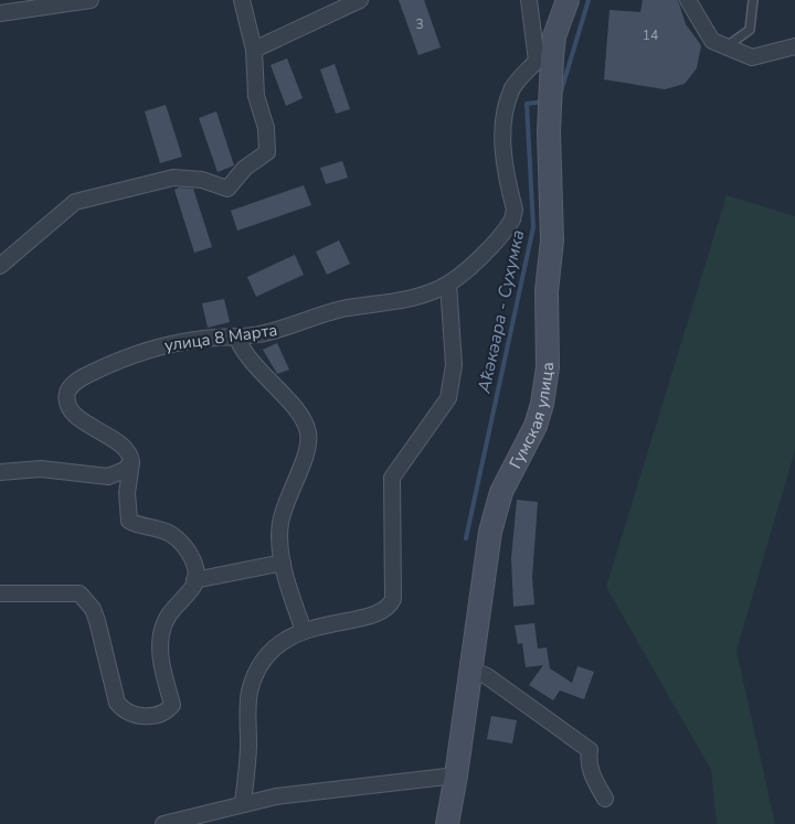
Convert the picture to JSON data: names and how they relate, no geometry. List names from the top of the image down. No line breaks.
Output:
{"streets":{"street":["улица 8 Марта","Гумская улица"]},"water":["Аҟәкәара - Сухумка"],"house_numbers":["3","14"]}
